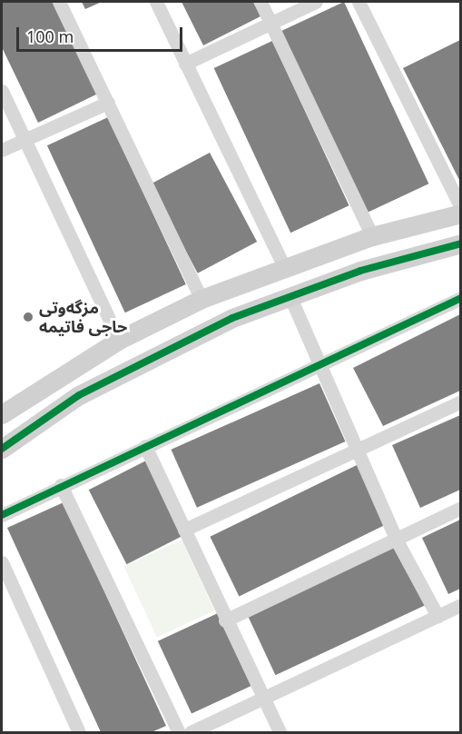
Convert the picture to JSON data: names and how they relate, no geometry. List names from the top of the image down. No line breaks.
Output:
{"places":["مزگەوتی حاجی فاتیمە"],"scale_bar":"100 m"}
